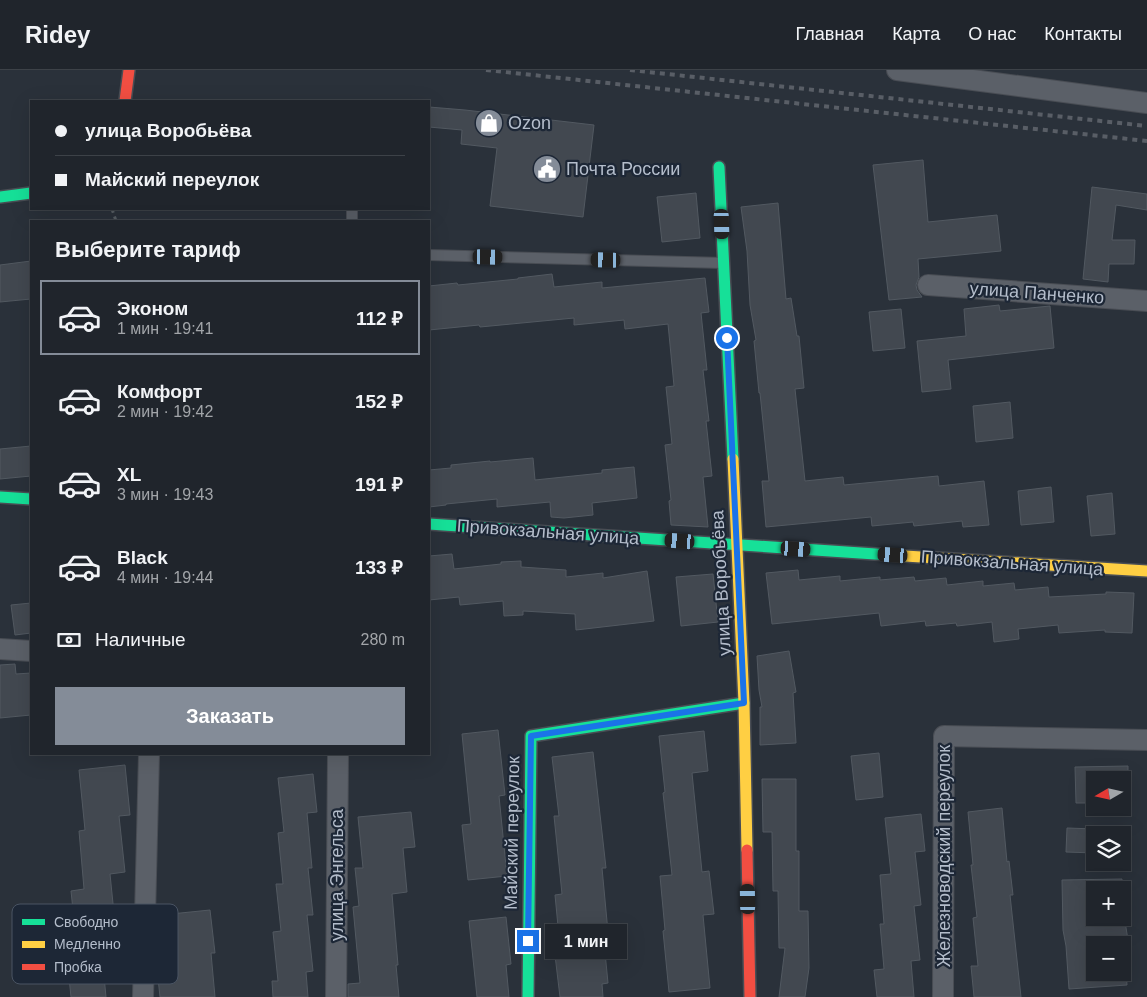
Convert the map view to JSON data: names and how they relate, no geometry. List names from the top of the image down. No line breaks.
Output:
{"streets":{"street":["улица Панченко","Привокзальная улица","улица Воробьёва","Майский переулок","Железноводский переулок","улица Энгельса"]},"crossings":[["Привокзальная улица","улица Воробьёва"],["улица Воробьёва","Майский переулок"]],"places":{"shop":["Ozon"],"public building":["Почта России"]},"legend":["Свободно","Медленно","Пробка"],"north":"left","page":{"header":"Ridey","nav":["Главная","Карта","О нас","Контакты"],"banner":["улица Воробьёва","Майский переулок"],"heading":"Выберите тариф","list":[{"name":"Эконом","note":"1 мин · 19:41","value":"112 ₽"},{"name":"Комфорт","note":"2 мин · 19:42","value":"152 ₽"},{"name":"XL","note":"3 мин · 19:43","value":"191 ₽"},{"name":"Black","note":"4 мин · 19:44","value":"133 ₽"}],"pay":["Наличные","280 m"],"buttons":"Заказать","map_buttons":["+","−"],"bubble":"1 мин"}}
